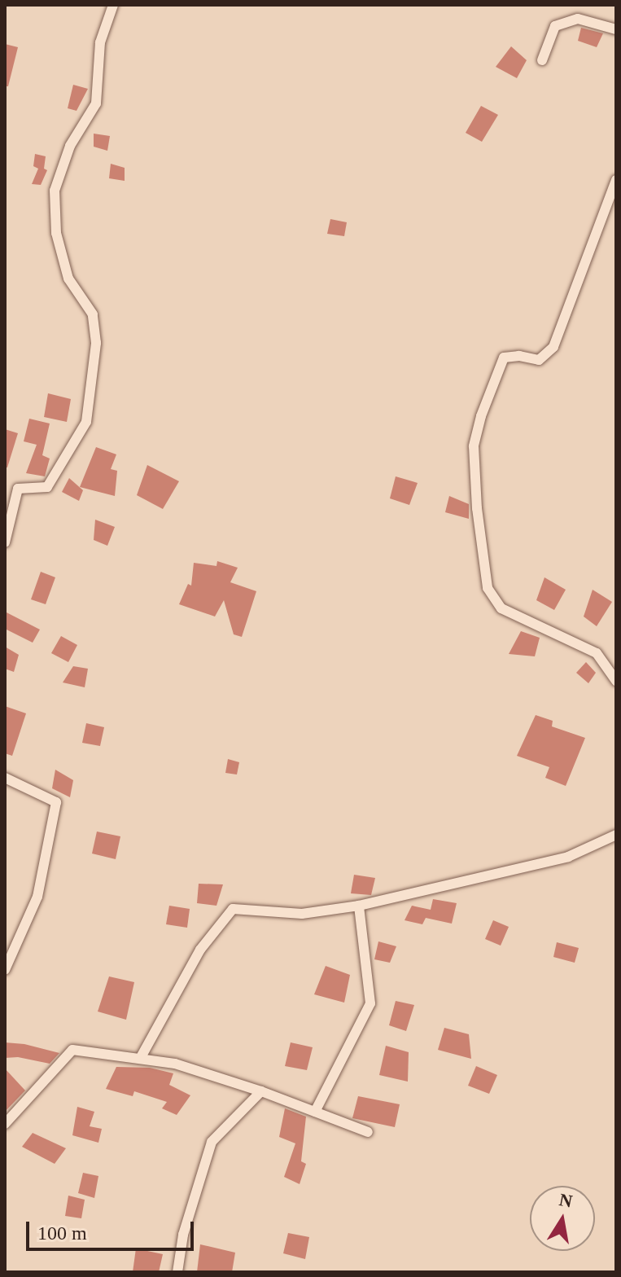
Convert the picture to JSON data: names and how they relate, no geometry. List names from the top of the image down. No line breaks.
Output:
{"scale_bar":"100 m","north":"top"}
